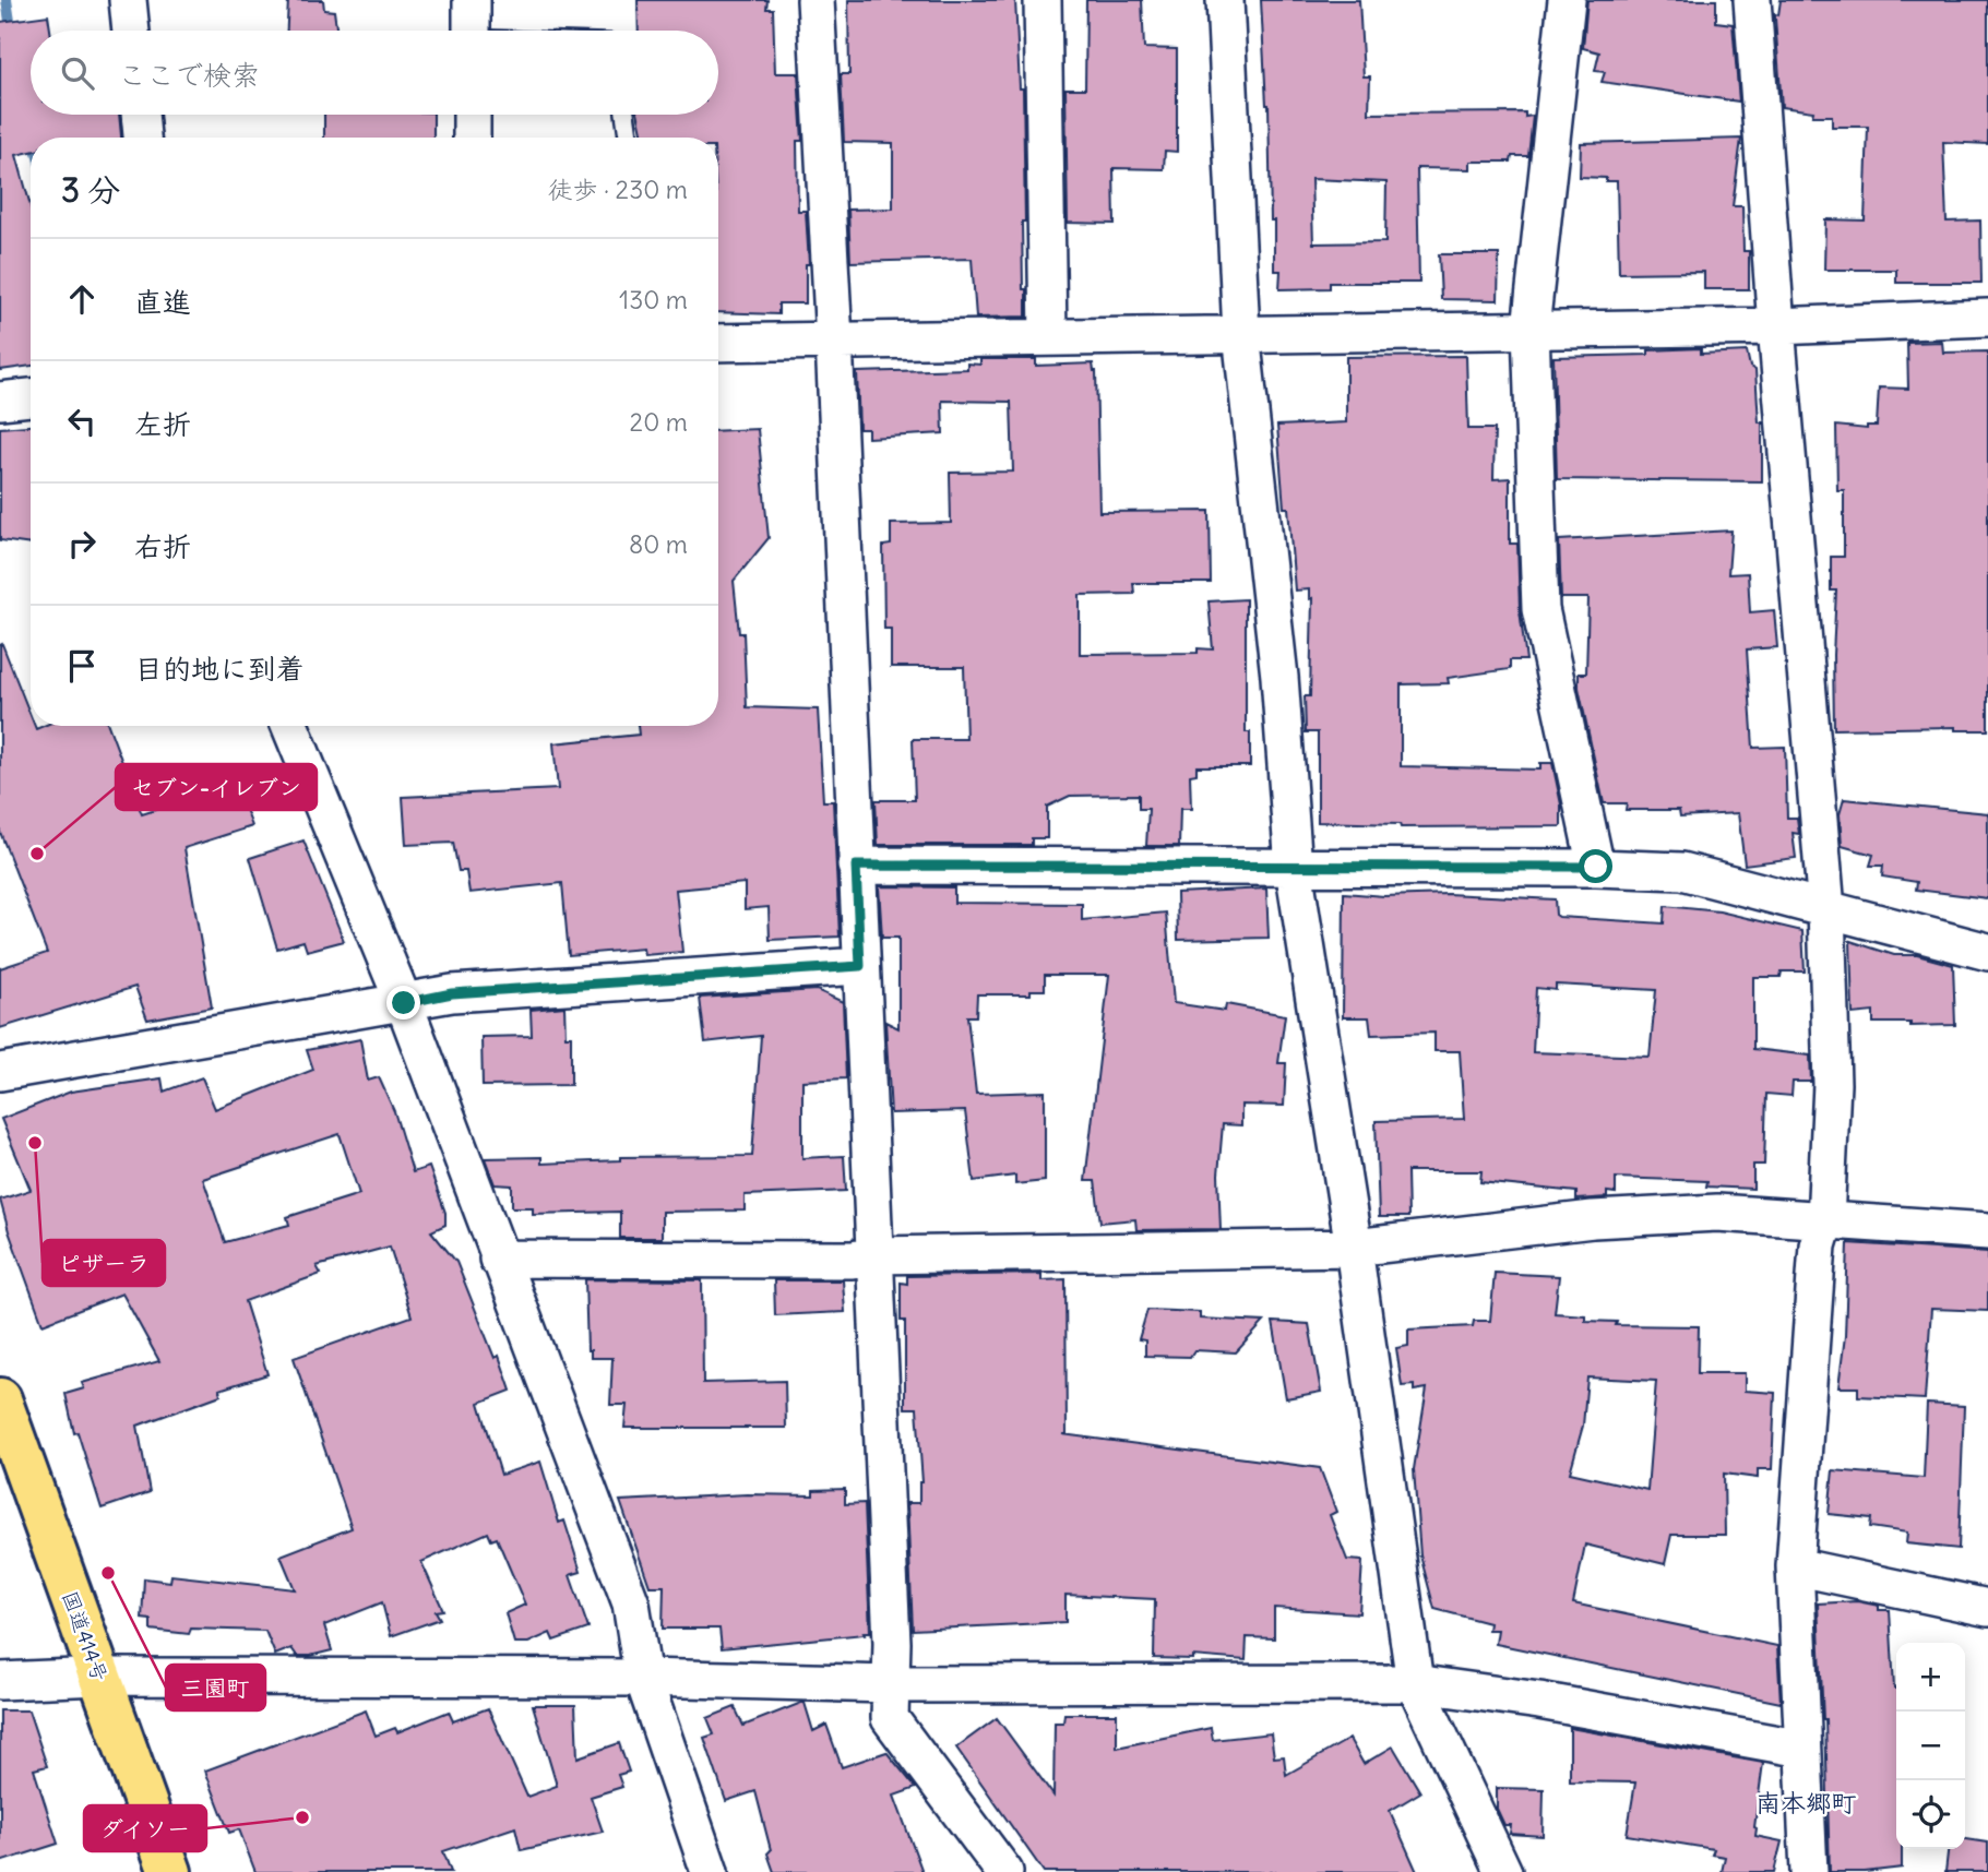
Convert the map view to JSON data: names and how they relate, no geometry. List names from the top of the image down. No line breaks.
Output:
{"streets":{"highway":["国道414号"]},"districts":["南本郷町"],"places":["セブン-イレブン","ピザーラ","三園町","ダイソー"],"page":{"search":"ここで検索","heading":["3 分","徒歩 · 230 m"],"list":[["直進","130 m"],["左折","20 m"],["右折","80 m"],"目的地に到着"],"map_buttons":["+","−"]}}
